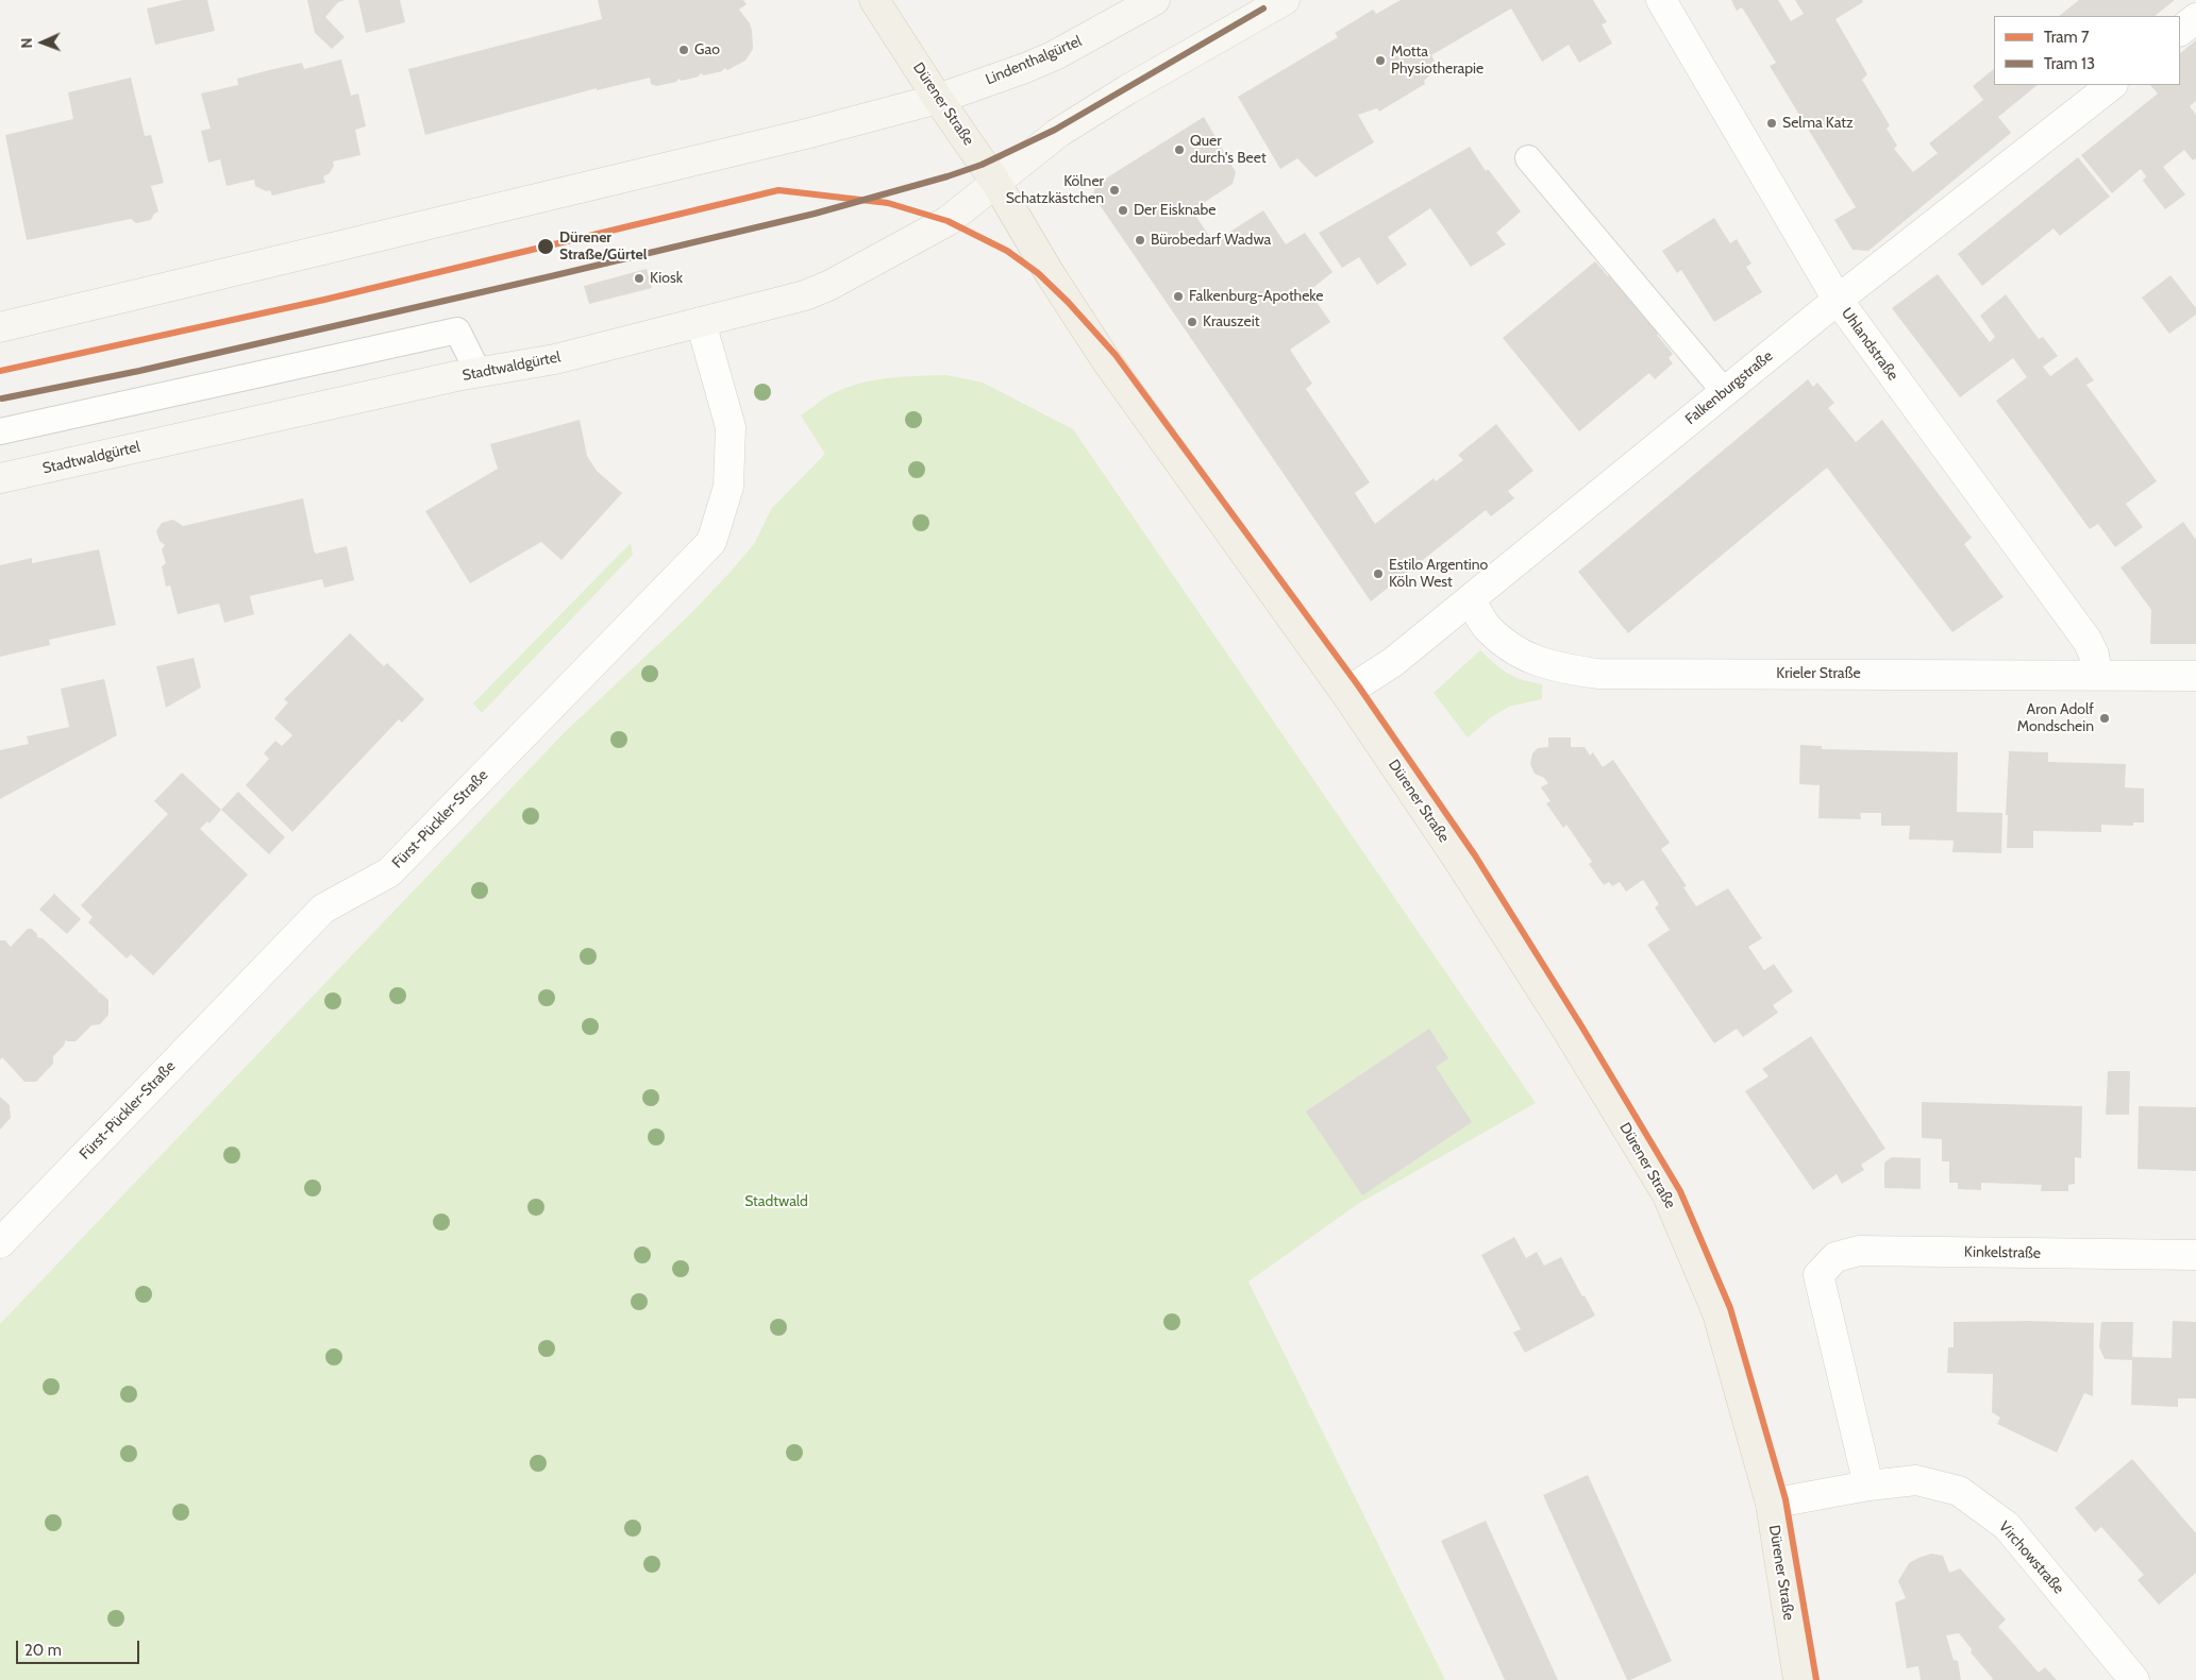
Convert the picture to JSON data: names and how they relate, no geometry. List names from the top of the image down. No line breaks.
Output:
{"streets":{"main road":["Lindenthalgürtel","Dürener Straße","Stadtwaldgürtel"],"street":["Uhlandstraße","Falkenburgstraße","Krieler Straße","Fürst-Pückler-Straße","Kinkelstraße","Virchowstraße"]},"crossings":[["Lindenthalgürtel","Dürener Straße"],["Dürener Straße","Stadtwaldgürtel"],["Dürener Straße","Falkenburgstraße"],["Dürener Straße","Virchowstraße"],["Uhlandstraße","Falkenburgstraße"],["Uhlandstraße","Krieler Straße"],["Stadtwaldgürtel","Fürst-Pückler-Straße"],["Falkenburgstraße","Krieler Straße"],["Kinkelstraße","Virchowstraße"]],"parks":["Stadtwald"],"places":["Gao","Motta Physiotherapie","Selma Katz","Quer durch's Beet","Kölner Schatzkästchen","Der Eisknabe","Bürobedarf Wadwa","Dürener Straße/Gürtel","Kiosk","Falkenburg-Apotheke","Krauszeit","Estilo Argentino Köln West","Aron Adolf Mondschein"],"lines":["tram line 13","tram line 7"],"legend":["Tram 7","Tram 13"],"scale_bar":"20 m","north":"left"}
